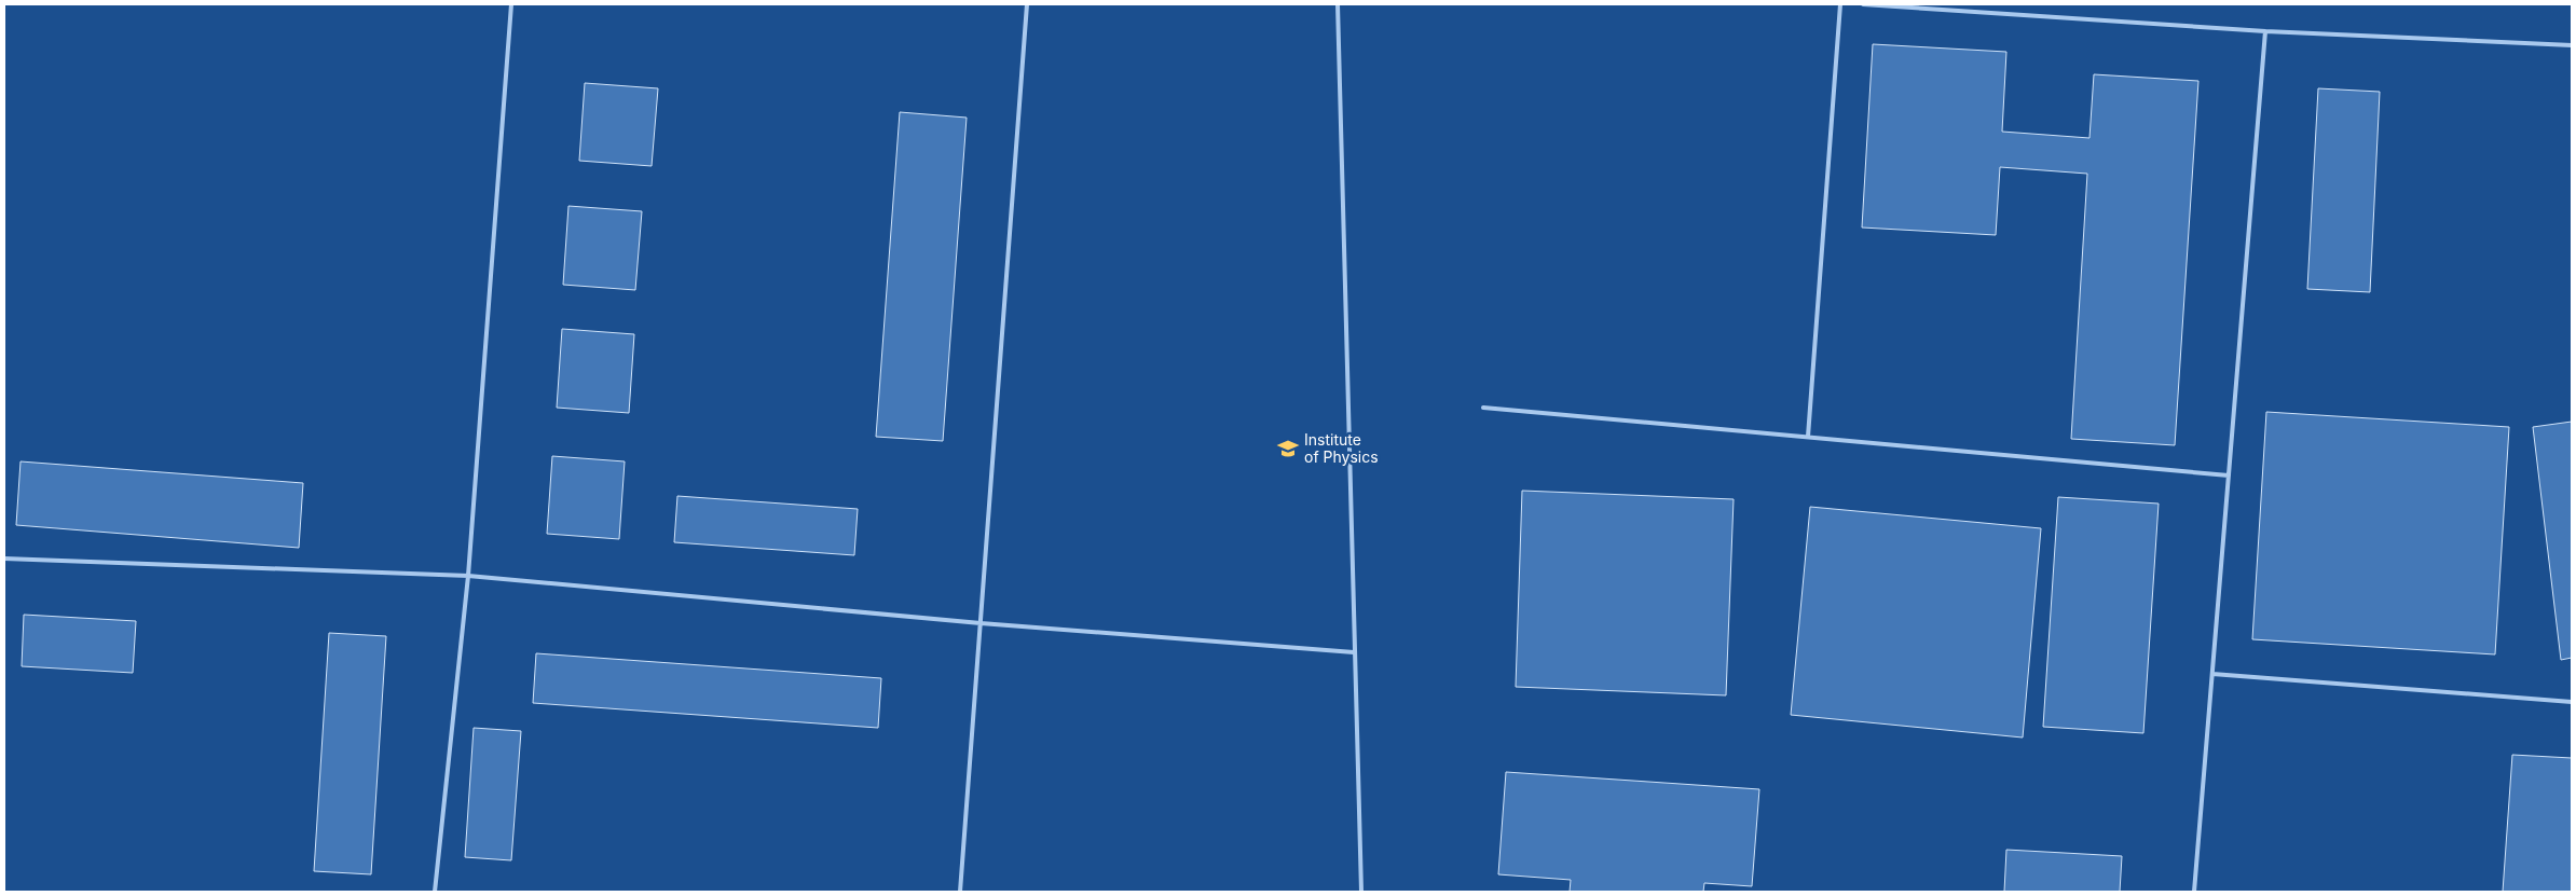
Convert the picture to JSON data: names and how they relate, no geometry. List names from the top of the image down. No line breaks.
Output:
{"places":{"school or university":["Institute of Physics"]}}
